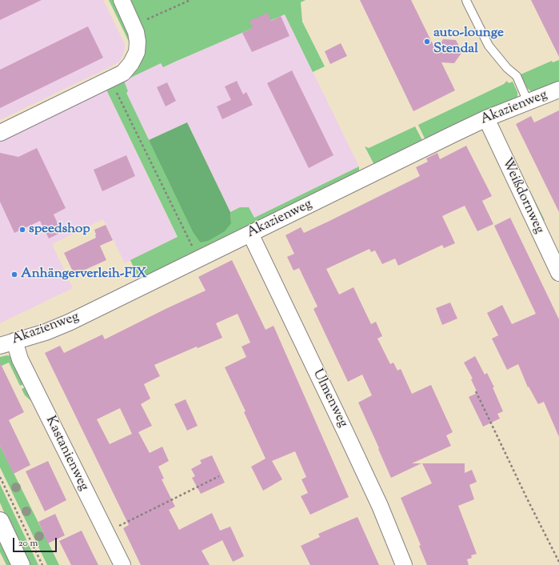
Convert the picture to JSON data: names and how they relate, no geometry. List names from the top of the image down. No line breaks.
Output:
{"streets":{"street":["Akazienweg","Weißdornweg","Ulmenweg","Kastanienweg"]},"crossings":[["Akazienweg","Weißdornweg"],["Akazienweg","Ulmenweg"],["Akazienweg","Kastanienweg"]],"places":["auto-lounge Stendal","speedshop","Anhängerverleih-FIX"],"scale_bar":"20 m"}
